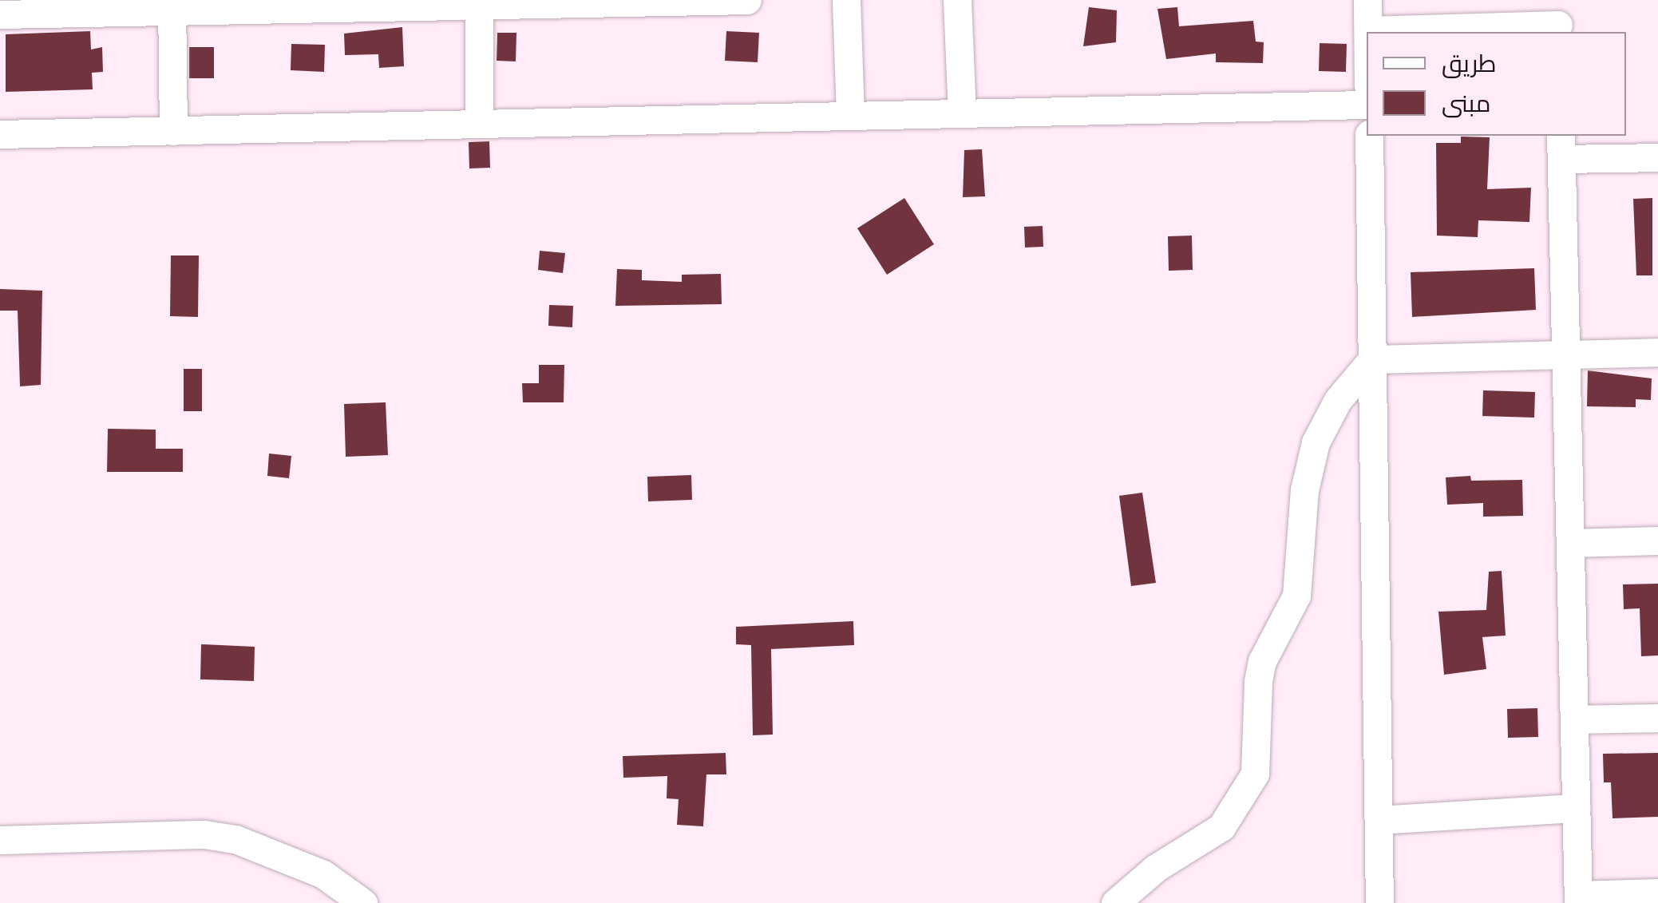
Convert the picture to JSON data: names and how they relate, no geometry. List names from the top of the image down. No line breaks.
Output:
{"legend":["طريق","مبنى"]}
